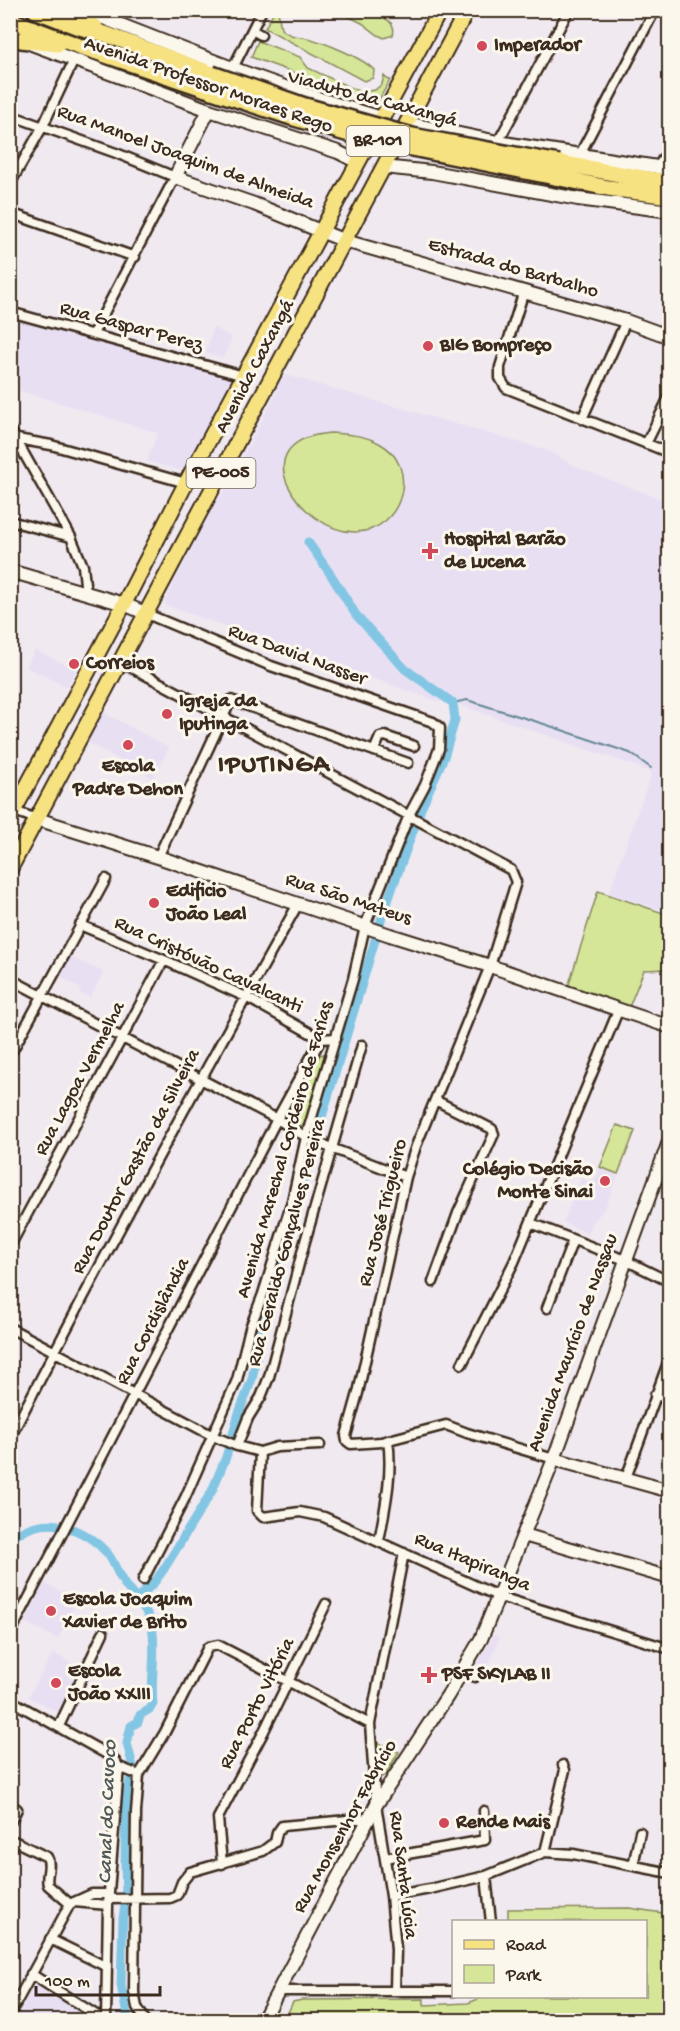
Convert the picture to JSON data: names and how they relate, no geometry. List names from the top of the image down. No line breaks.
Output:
{"streets":{"highway":["Viaduto da Caxangá","BR-101"],"main road":["Avenida Professor Moraes Rego","Rua Manoel Joaquim de Almeida","Estrada do Barbalho","Avenida Caxangá","PE-005","Rua São Mateus","Avenida Maurício de Nassau","Rua Monsenhor Fabrício"],"street":["Rua Gaspar Perez","Rua David Nasser","Rua Cristóvão Cavalcanti","Rua Lagoa Vermelha","Avenida Marechal Cordeiro de Farias","Rua Doutor Gastão da Silveira","Rua José Trigueiro","Rua Geraldo Gonçalves Pereira","Rua Cordislândia","Rua Itapiranga","Rua Porto Vitória","Rua Santa Lúcia"]},"crossings":[["Avenida Professor Moraes Rego","BR-101"],["Avenida Professor Moraes Rego","Avenida Caxangá"],["Viaduto da Caxangá","BR-101"],["Rua Manoel Joaquim de Almeida","Estrada do Barbalho"],["Rua Manoel Joaquim de Almeida","Avenida Caxangá"],["Estrada do Barbalho","Avenida Caxangá"],["Rua Gaspar Perez","Avenida Caxangá"],["Avenida Caxangá","Rua David Nasser"],["Avenida Caxangá","Rua São Mateus"],["Rua David Nasser","Avenida Marechal Cordeiro de Farias"],["Rua São Mateus","Avenida Marechal Cordeiro de Farias"],["Rua São Mateus","Rua Doutor Gastão da Silveira"],["Rua São Mateus","Rua José Trigueiro"],["Rua Cristóvão Cavalcanti","Rua Lagoa Vermelha"],["Rua Cristóvão Cavalcanti","Rua Doutor Gastão da Silveira"],["Rua Cristóvão Cavalcanti","Rua Cordislândia"],["Avenida Marechal Cordeiro de Farias","Rua José Trigueiro"],["Avenida Maurício de Nassau","Rua Monsenhor Fabrício"],["Rua Itapiranga","Rua Monsenhor Fabrício"],["Rua Itapiranga","Rua Santa Lúcia"],["Rua Monsenhor Fabrício","Rua Santa Lúcia"]],"districts":["IPUTINGA"],"water":["Canal do Cavoco"],"places":{"other":["Imperador","BIG Bompreço","Correios","Igreja da Iputinga","Escola Padre Dehon","Edificio João Leal","Colégio Decisão Monte Sinai","Escola Joaquim Xavier de Brito","Escola João XXIII","Rende Mais"],"health":["Hospital Barão de Lucena","PSF SKYLAB II"]},"legend":["Road","Park"],"scale_bar":"100 m"}
